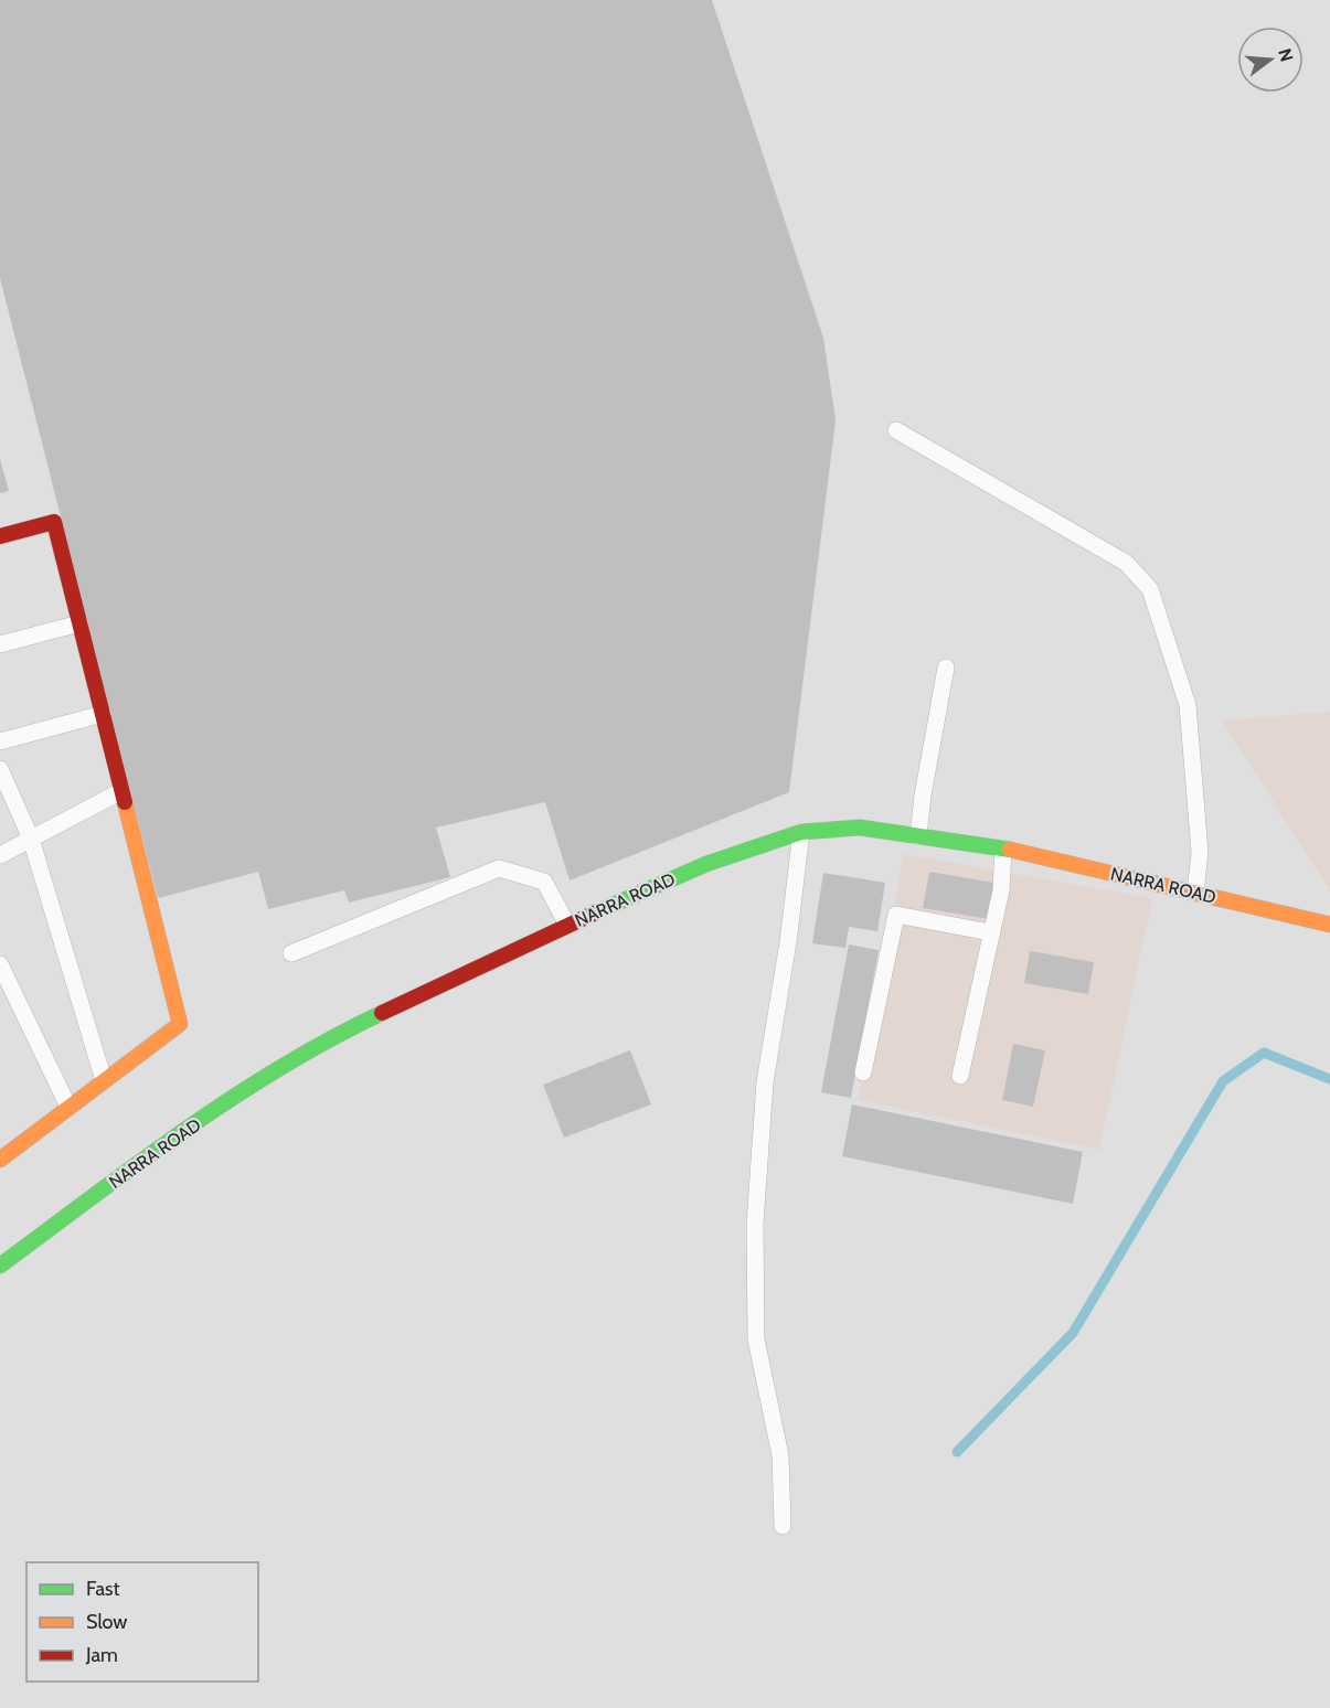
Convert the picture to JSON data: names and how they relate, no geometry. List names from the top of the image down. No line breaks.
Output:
{"streets":{"street":["NARRA ROAD"]},"legend":["Fast","Slow","Jam"],"north":"right"}
